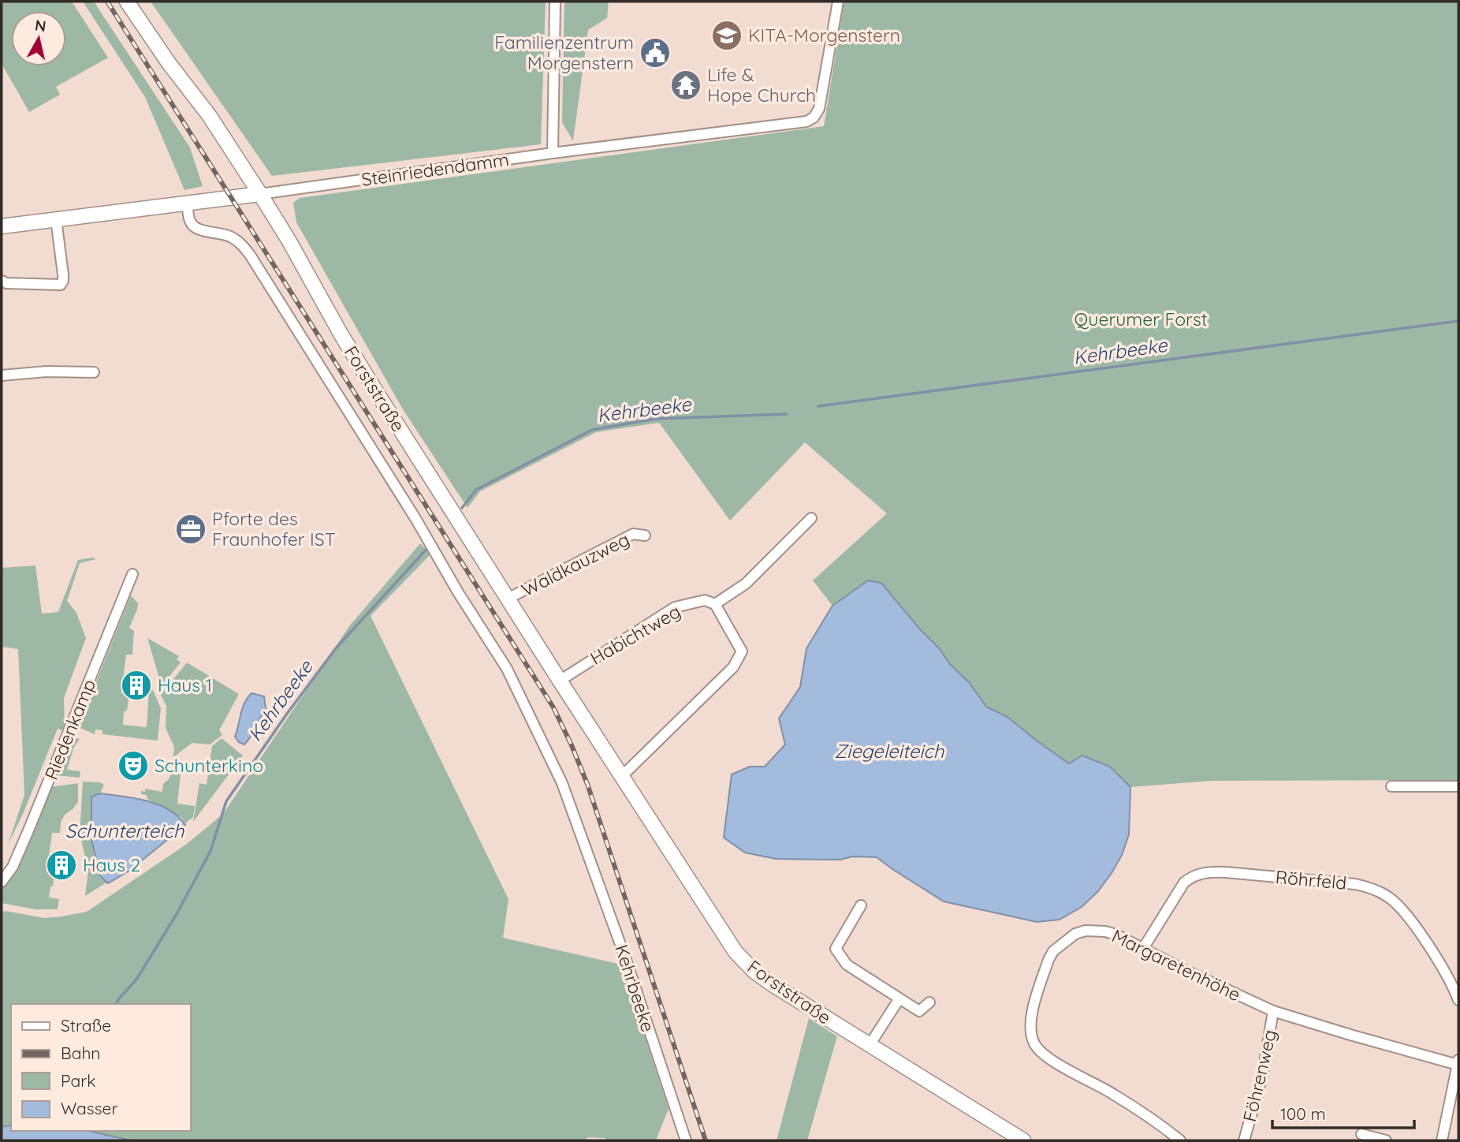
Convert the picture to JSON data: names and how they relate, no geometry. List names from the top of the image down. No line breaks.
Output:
{"streets":{"main road":["Steinriedendamm","Forststraße"],"street":["Waldkauzweg","Habichtweg","Riedenkamp","Röhrfeld","Margaretenhöhe","Kehrbeeke","Föhrenweg"]},"crossings":[["Steinriedendamm","Forststraße"],["Steinriedendamm","Kehrbeeke"],["Forststraße","Waldkauzweg"],["Forststraße","Habichtweg"],["Röhrfeld","Margaretenhöhe"],["Margaretenhöhe","Föhrenweg"]],"water":["Kehrbeeke","Ziegeleiteich","Schunterteich"],"parks":["Querumer Forst"],"places":{"school or university":["KITA-Morgenstern"],"public building":["Familienzentrum Morgenstern"],"temple":["Life & Hope Church"],"office":["Pforte des Fraunhofer IST"],"building":["Haus 1","Haus 2"],"theatre":["Schunterkino"]},"legend":["Straße","Bahn","Park","Wasser"],"scale_bar":"100 m","north":"top"}
